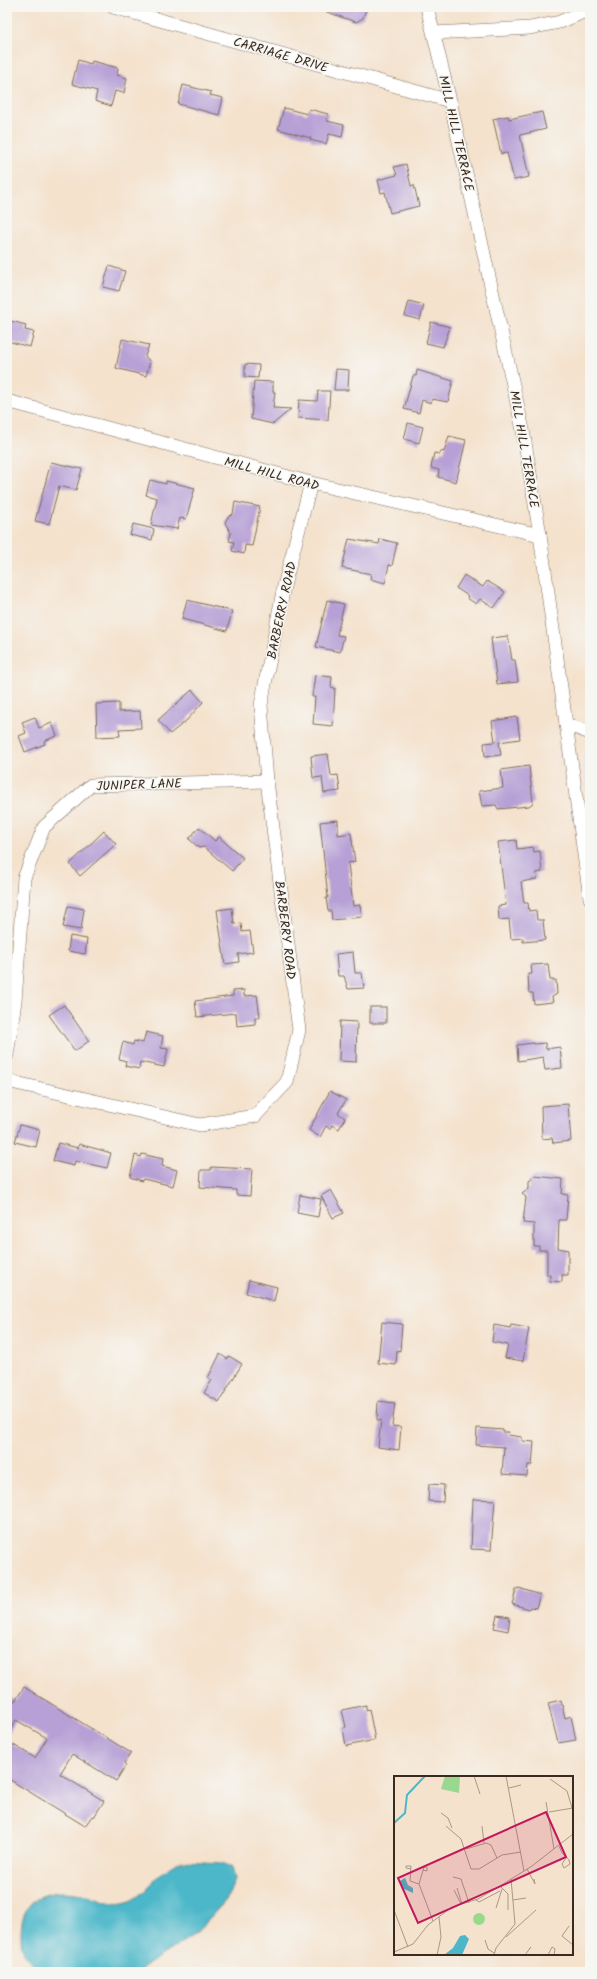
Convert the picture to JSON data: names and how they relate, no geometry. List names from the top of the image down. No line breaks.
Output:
{"streets":{"street":["CARRIAGE DRIVE","MILL HILL TERRACE","MILL HILL ROAD","BARBERRY ROAD","JUNIPER LANE"]},"crossings":[["CARRIAGE DRIVE","MILL HILL TERRACE"],["MILL HILL TERRACE","MILL HILL ROAD"],["MILL HILL ROAD","BARBERRY ROAD"],["BARBERRY ROAD","JUNIPER LANE"]]}
